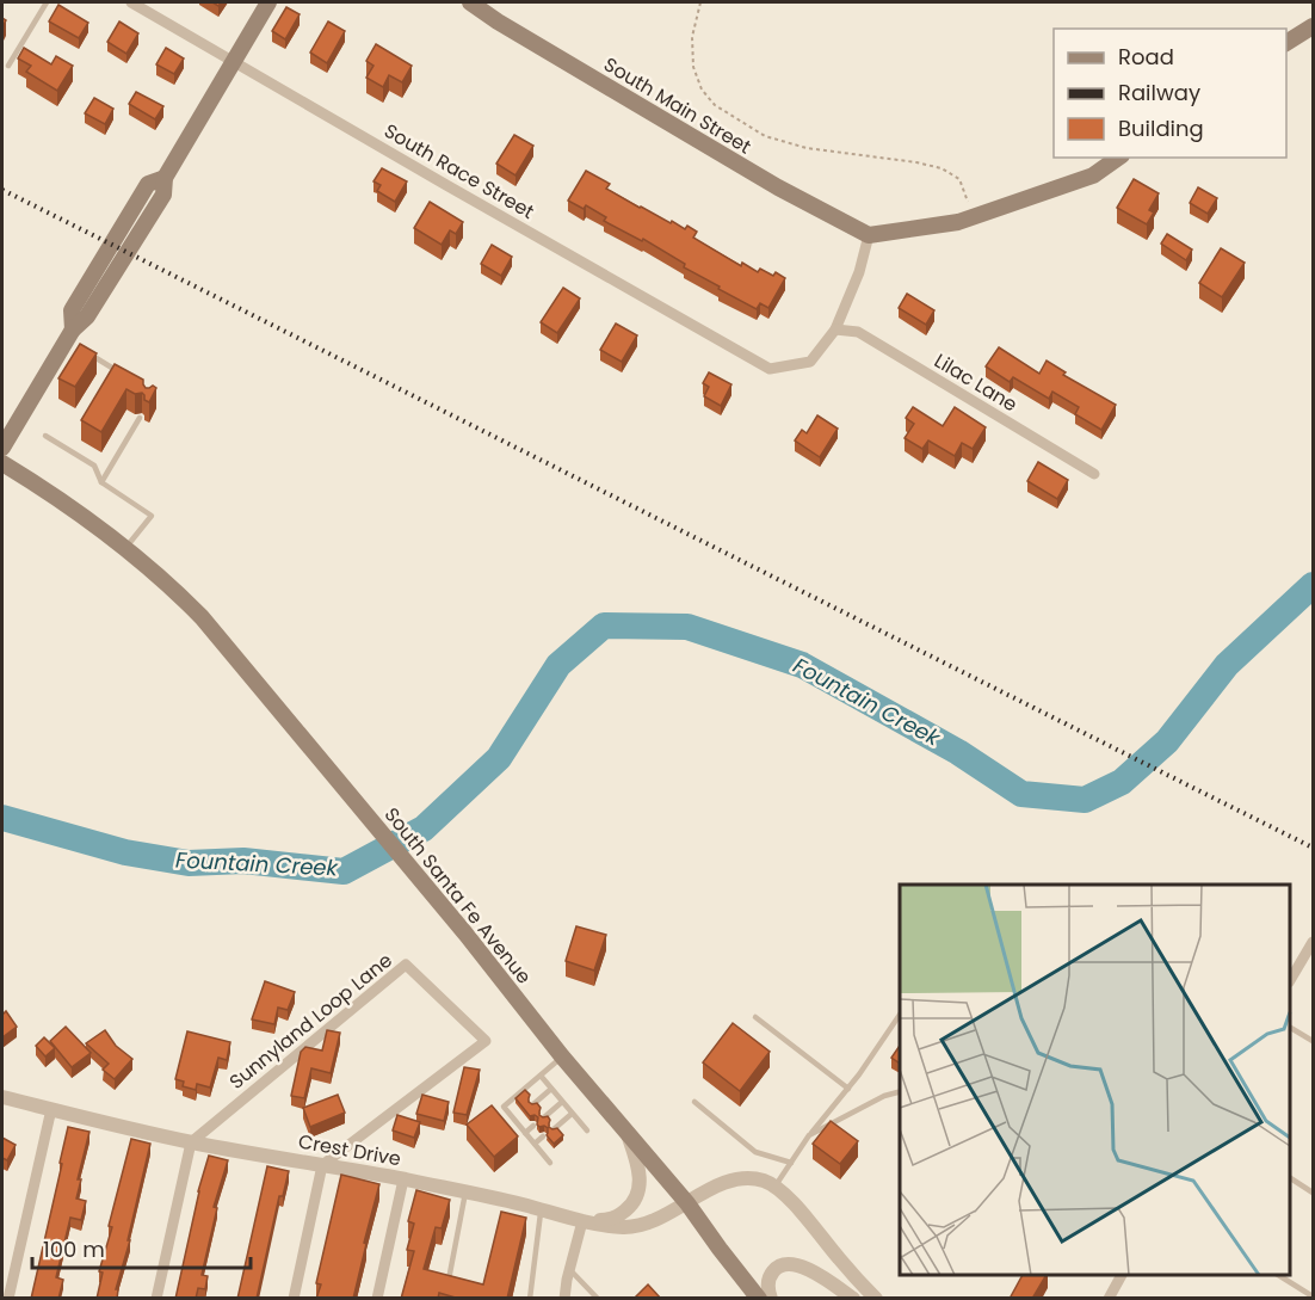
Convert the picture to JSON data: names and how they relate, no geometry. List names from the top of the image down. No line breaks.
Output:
{"streets":{"main road":["South Main Street","South Santa Fe Avenue"],"street":["South Race Street","Lilac Lane","Sunnyland Loop Lane","Crest Drive"]},"crossings":[["South Race Street","Lilac Lane"],["South Santa Fe Avenue","Crest Drive"],["Sunnyland Loop Lane","Crest Drive"]],"water":["Fountain Creek"],"legend":["Road","Railway","Building"],"scale_bar":"100 m"}
